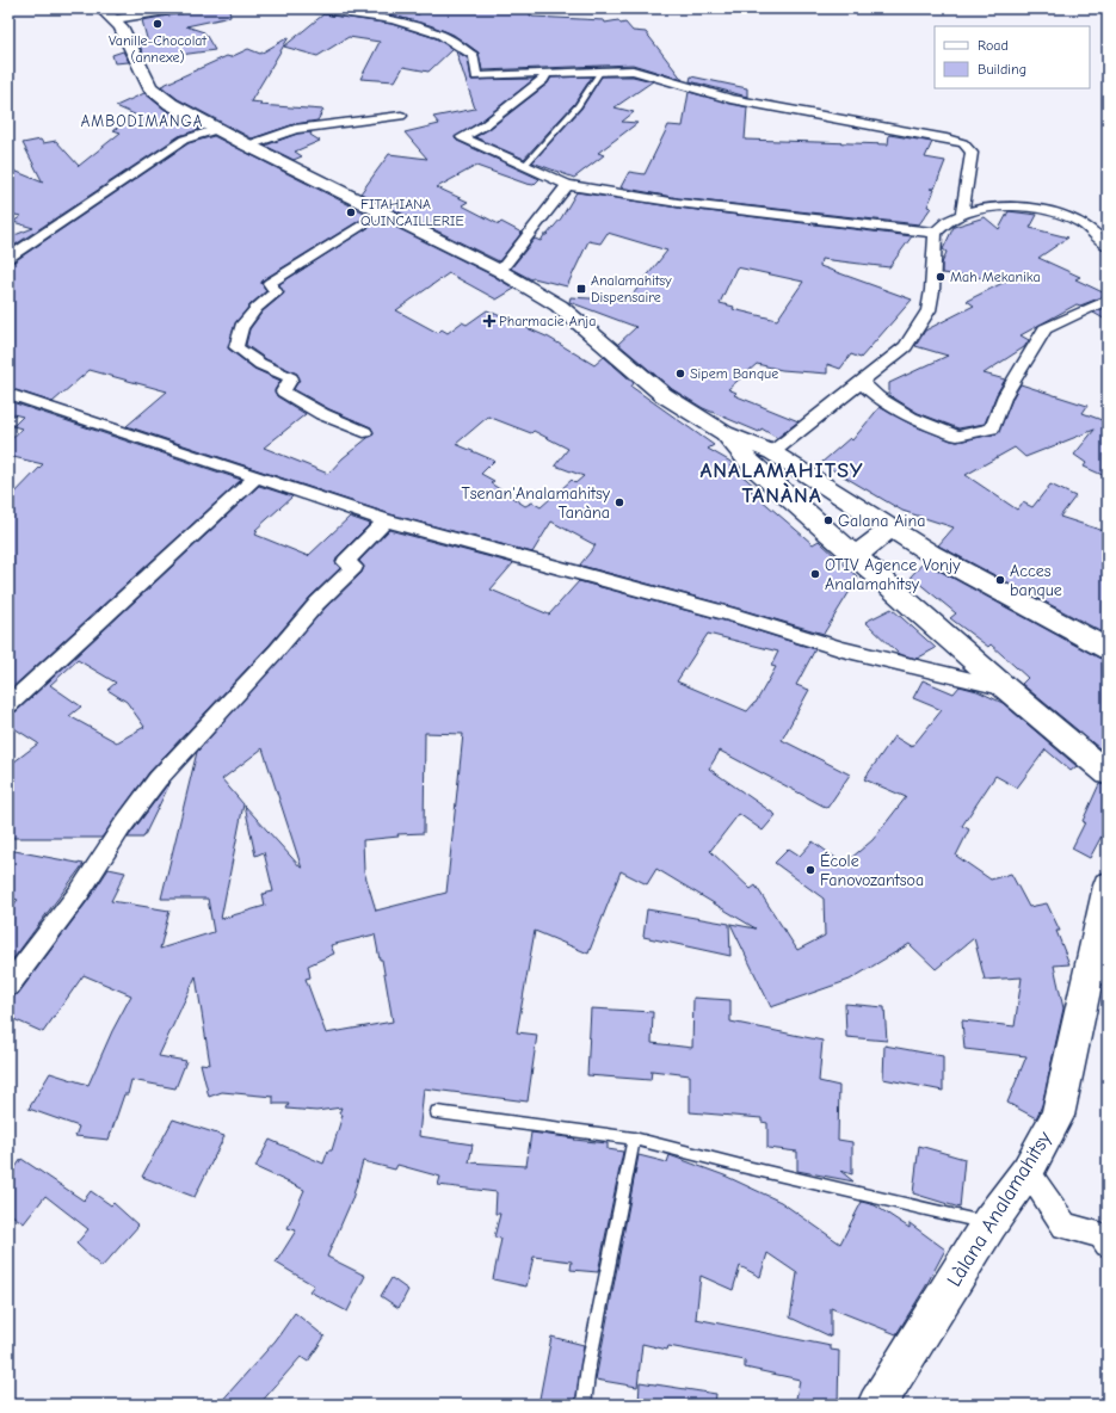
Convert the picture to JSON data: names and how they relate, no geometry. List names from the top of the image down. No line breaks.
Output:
{"streets":{"main road":["Làlana Analamahitsy"]},"districts":["AMBODIMANGA","ANALAMAHITSY TANÀNA"],"places":{"other":["Vanille-Chocolat (annexe)","FITAHIANA QUINCAILLERIE","Mah Mekanika","Sipem Banque","Tsenan'Analamahitsy Tanàna","Galana Aina","OTIV Agence Vonjy Analamahitsy","Acces banque","École Fanovozantsoa"],"transit":["Analamahitsy Dispensaire"],"health":["Pharmacie Anja"]},"legend":["Road","Building"]}
